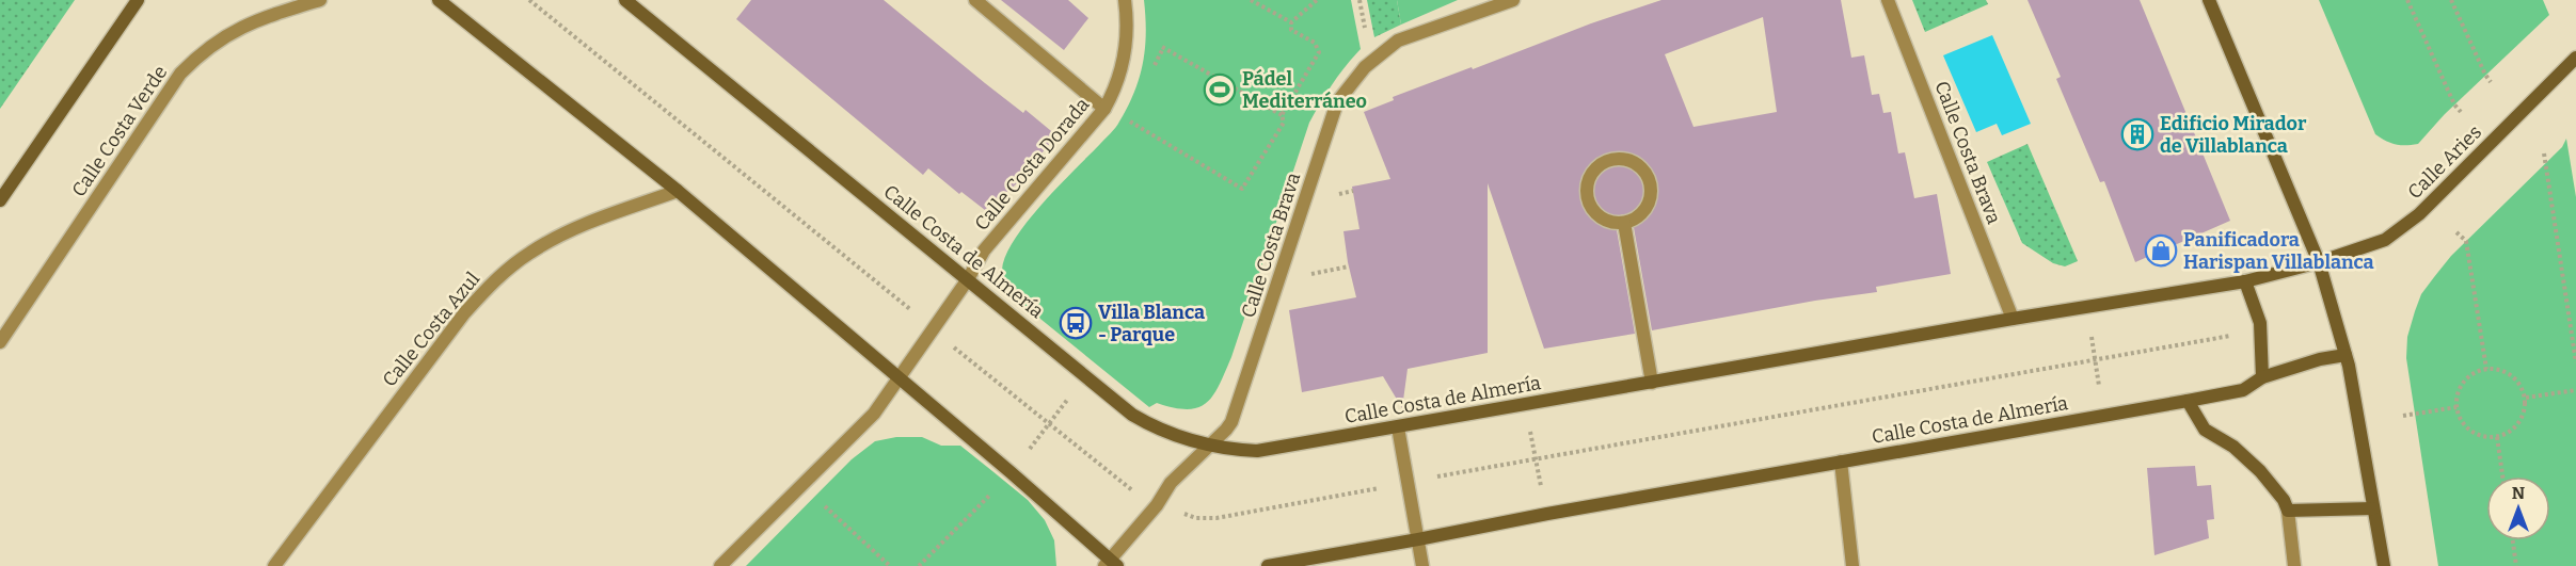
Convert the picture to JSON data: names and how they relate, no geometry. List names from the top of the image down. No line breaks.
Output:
{"streets":{"street":["Calle Costa Verde","Calle Costa Brava","Calle Aries","Calle Costa Dorada","Calle Costa de Almería","Calle Costa Azul"]},"crossings":[["Calle Costa Brava","Calle Costa de Almería"],["Calle Aries","Calle Costa de Almería"],["Calle Costa Dorada","Calle Costa de Almería"]],"places":{"sports":["Pádel Mediterráneo"],"building":["Edificio Mirador de Villablanca"],"shop":["Panificadora Harispan Villablanca"],"bus stop":["Villa Blanca - Parque"]},"north":"top"}
